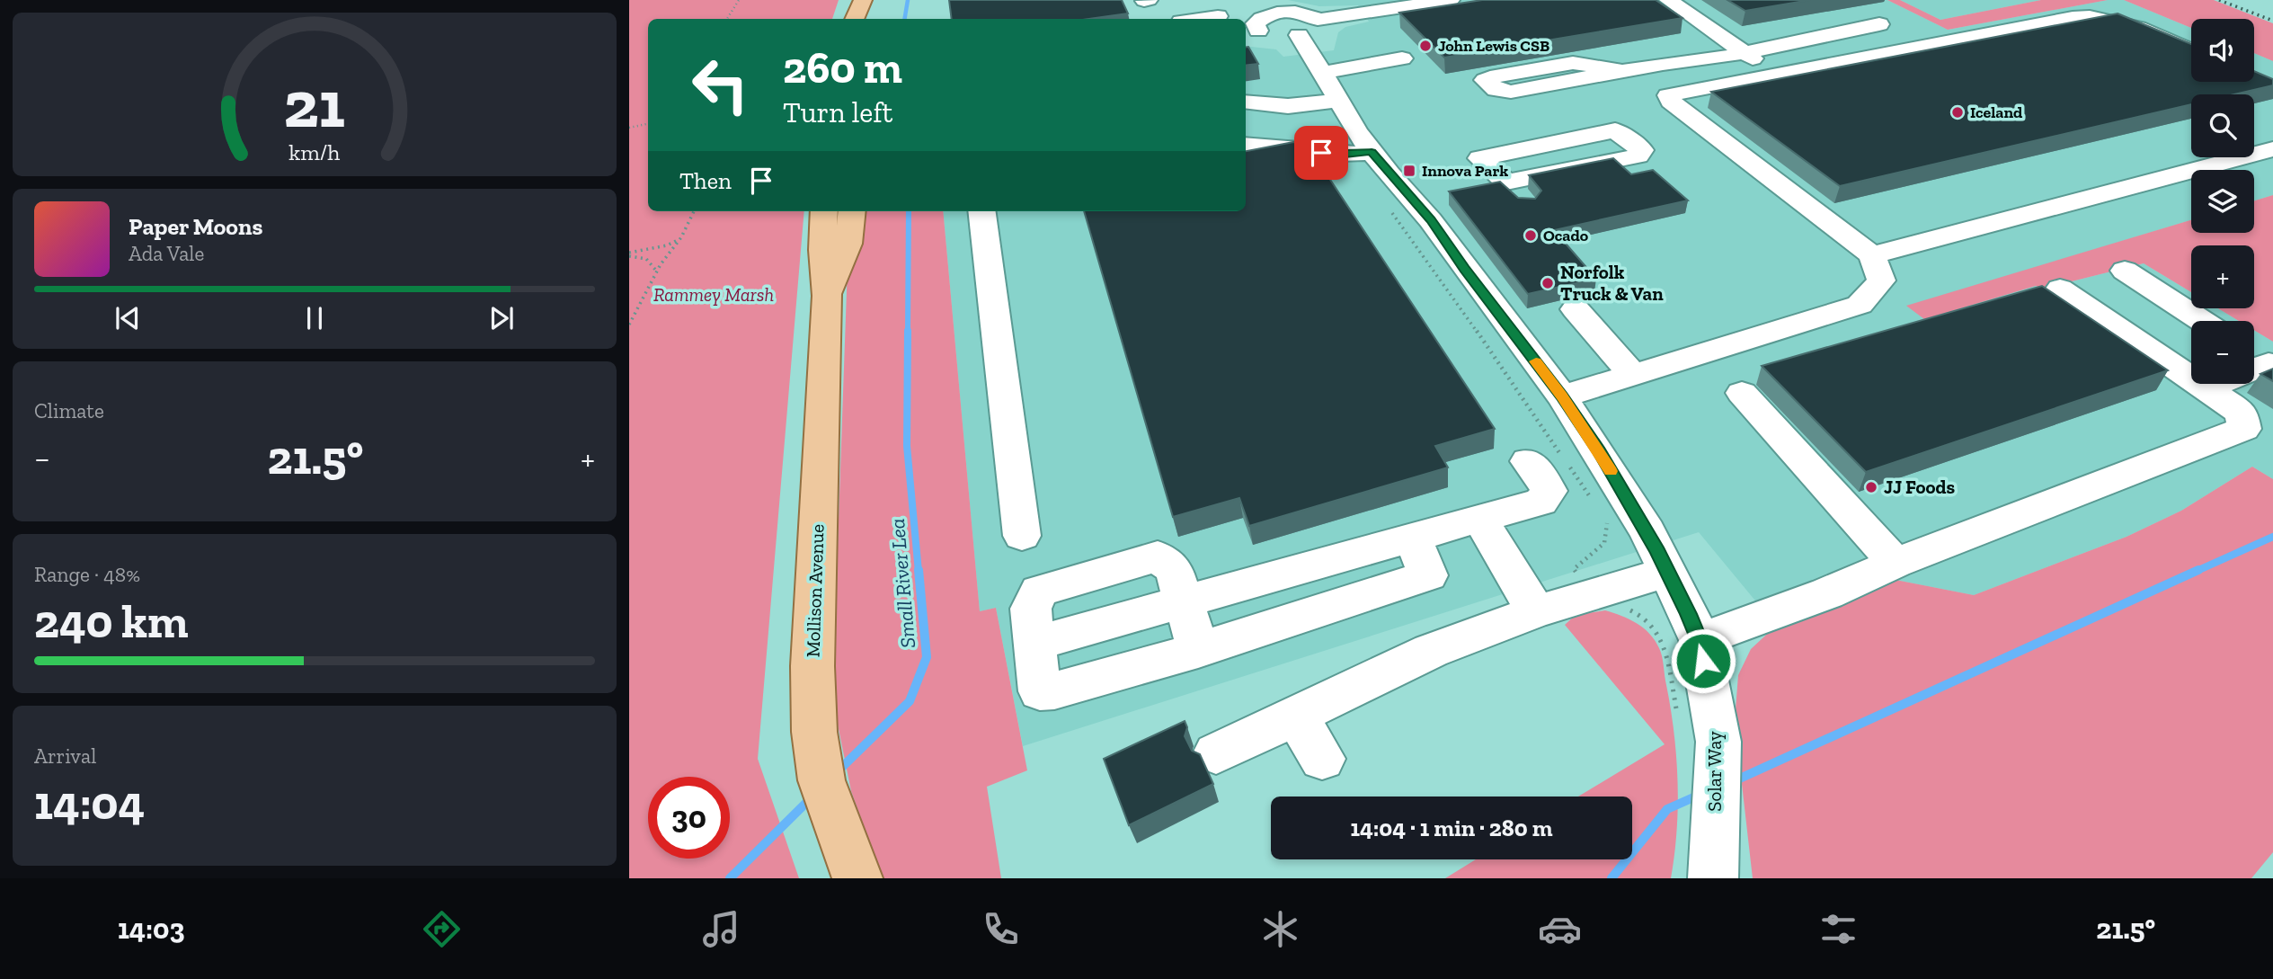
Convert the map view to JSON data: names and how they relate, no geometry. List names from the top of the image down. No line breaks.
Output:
{"streets":{"main road":["Mollison Avenue"],"street":["Solar Way"]},"water":["Small River Lea"],"parks":["Rammey Marsh"],"places":{"other":["John Lewis CSB","Iceland","Ocado","Norfolk Truck & Van","JJ Foods"],"transit":["Innova Park"]},"page":{"map_buttons":["+","−"],"turn":["260 m","Turn left"],"then":"Then","song":["Paper Moons","Ada Vale"],"tile":["Climate",["Range · 48%","240 km"],["Arrival","14:04"]],"heat":["−","21.5°","+"],"limit":"30","trip":"14:04 · 1 min · 280 m","tabs":["14:03","21.5°"],"gauge":["21","km/h"]}}
